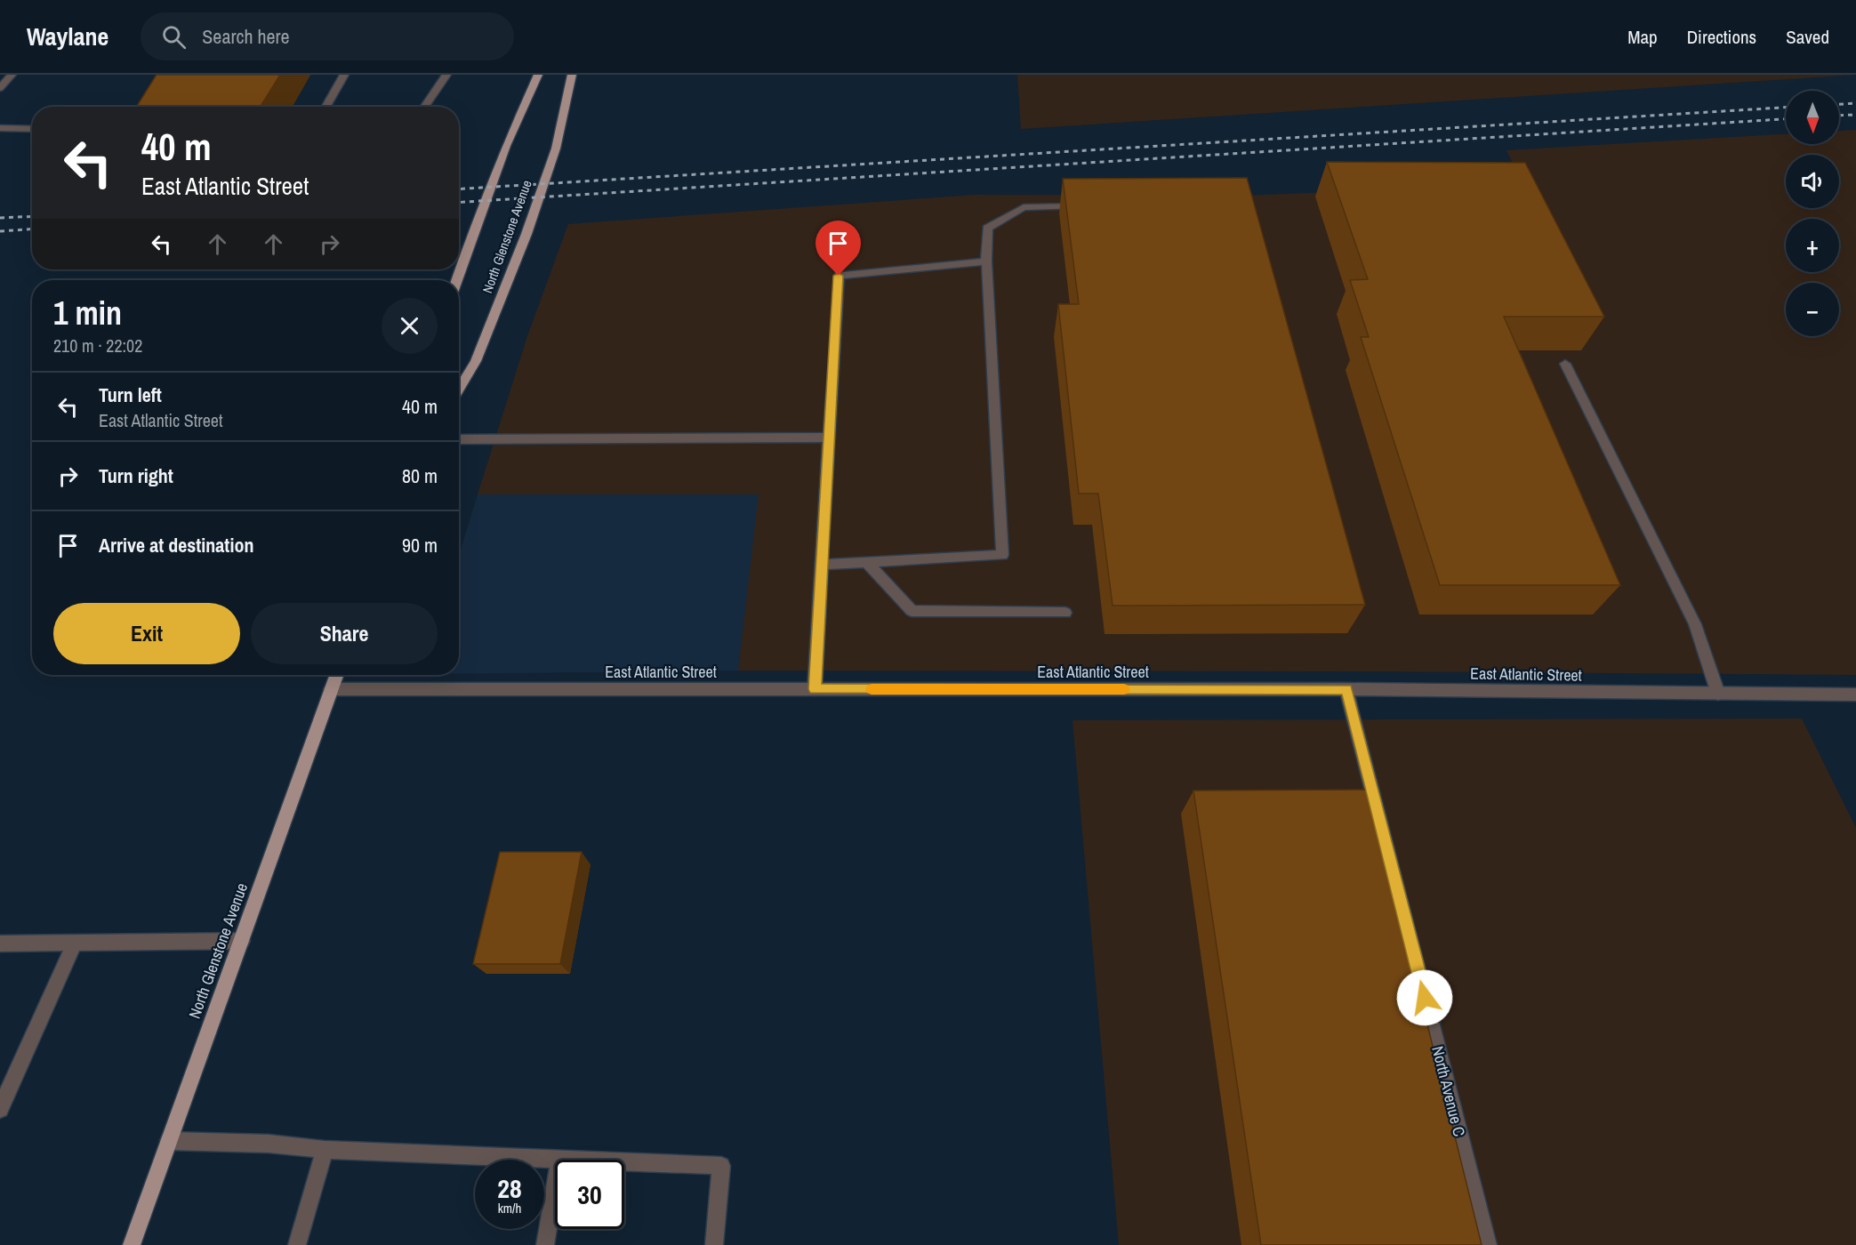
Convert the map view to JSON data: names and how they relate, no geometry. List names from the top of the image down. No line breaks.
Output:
{"streets":{"main road":["North Glenstone Avenue"],"street":["East Atlantic Street","North Avenue C"]},"crossings":[["North Glenstone Avenue","East Atlantic Street"],["East Atlantic Street","North Avenue C"]],"north":"bottom","page":{"header":"Waylane","search":"Search here","nav":["Map","Directions","Saved"],"map_buttons":["+","−"],"turn":["40 m","East Atlantic Street"],"heading":["1 min","210 m · 22:02"],"list":[{"name":"Turn left","note":"East Atlantic Street","value":"40 m"},{"name":"Turn right","value":"80 m"},{"name":"Arrive at destination","value":"90 m"}],"buttons":["Exit","Share"],"speed":"28 km/h","limit":"30"}}
